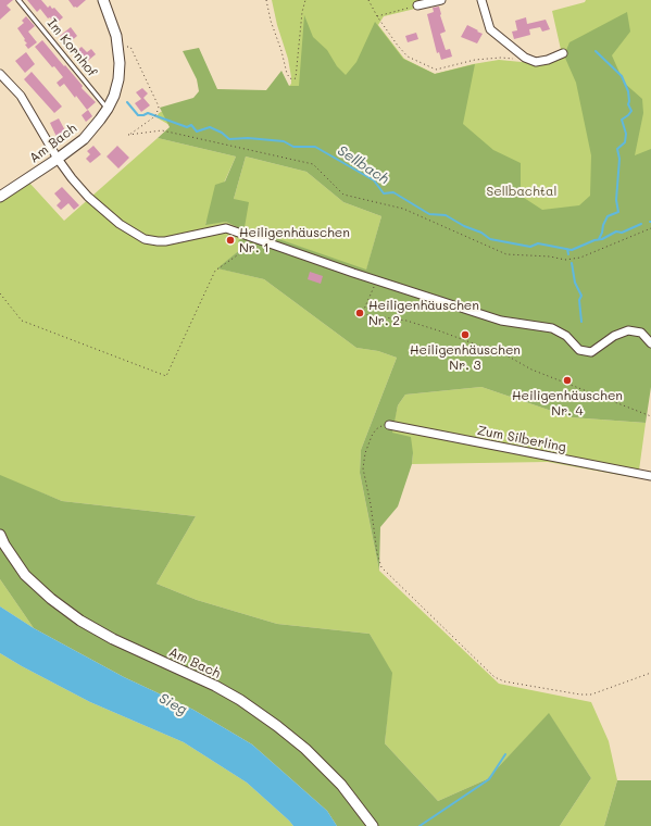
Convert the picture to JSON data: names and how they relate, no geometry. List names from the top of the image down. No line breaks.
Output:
{"streets":{"street":["Am Bach","Zum Silberling"],"lane":["Im Kornhof"]},"crossings":[["Im Kornhof","Am Bach"]],"water":["Sellbach","Sieg"],"parks":["Sellbachtal"],"places":["Heiligenhäuschen Nr. 1","Heiligenhäuschen Nr. 2","Heiligenhäuschen Nr. 3","Heiligenhäuschen Nr. 4"]}
